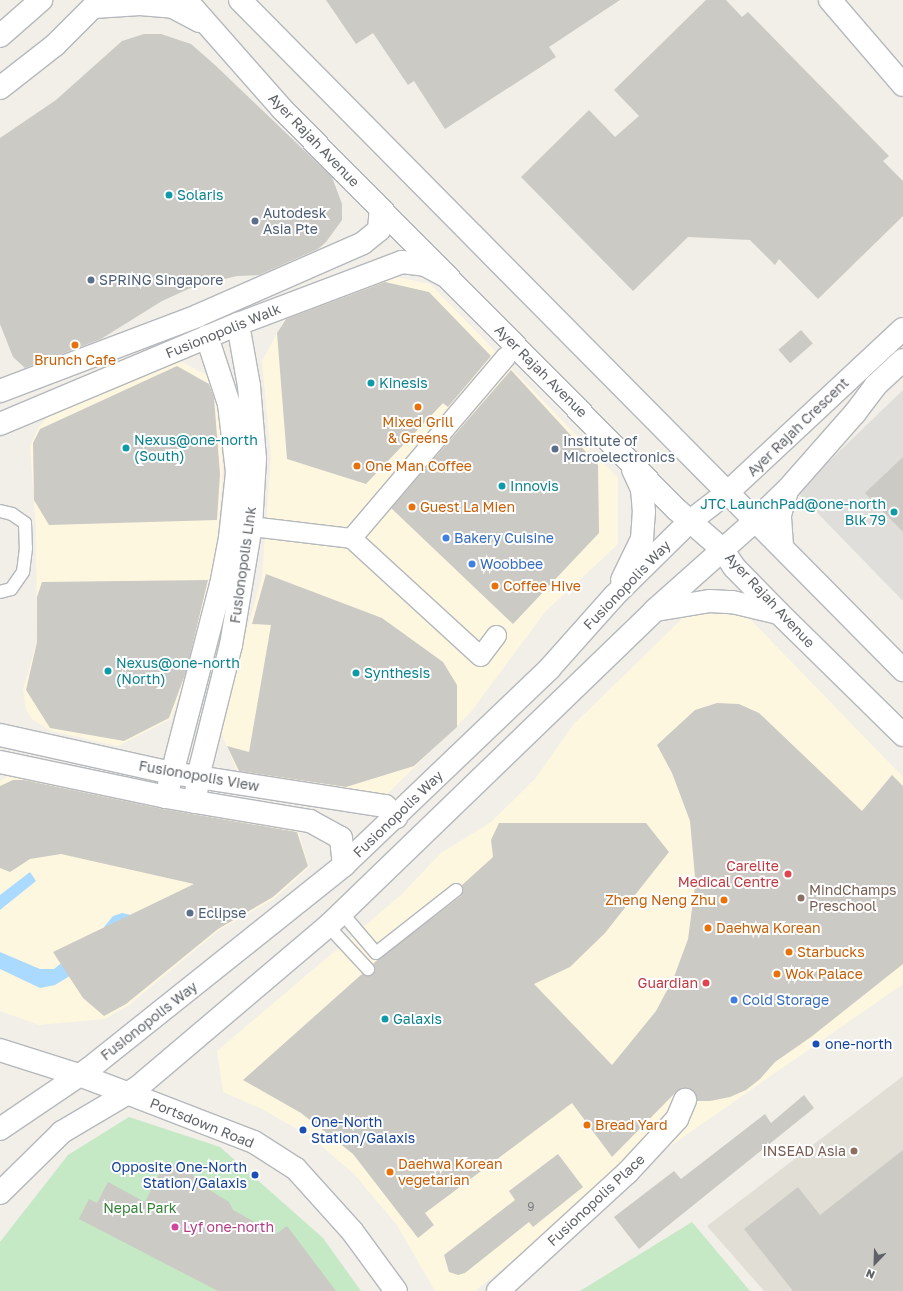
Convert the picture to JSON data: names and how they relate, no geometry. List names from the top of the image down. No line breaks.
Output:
{"streets":{"street":["Ayer Rajah Avenue","Fusionopolis Walk","Ayer Rajah Crescent","Fusionopolis Link","Fusionopolis Way","Fusionopolis View","Portsdown Road","Fusionopolis Place"]},"crossings":[["Ayer Rajah Avenue","Fusionopolis Walk"],["Ayer Rajah Avenue","Ayer Rajah Crescent"],["Ayer Rajah Avenue","Fusionopolis Way"],["Fusionopolis Walk","Fusionopolis Link"],["Ayer Rajah Crescent","Fusionopolis Way"],["Fusionopolis Link","Fusionopolis View"],["Fusionopolis Way","Fusionopolis View"],["Fusionopolis Way","Portsdown Road"]],"parks":["Nepal Park"],"places":["Solaris","Autodesk Asia Pte","SPRING Singapore","Brunch Cafe","Kinesis","Mixed Grill & Greens","Nexus@one-north (South)","Institute of Microelectronics","One Man Coffee","Innovis","Guest La Mien","JTC LaunchPad@one-north Blk 79","Bakery Cuisine","Woobbee","Coffee Hive","Nexus@one-north (North)","Synthesis","Carelite Medical Centre","MindChamps Preschool","Zheng Neng Zhu","Eclipse","Daehwa Korean","Starbucks","Wok Palace","Guardian","Cold Storage","Galaxis","one-north","Bread Yard","One-North Station/Galaxis","INSEAD Asia","Daehwa Korean vegetarian","Opposite One-North Station/Galaxis","Lyf one-north"],"house_numbers":["9"],"north":"bottom left"}
